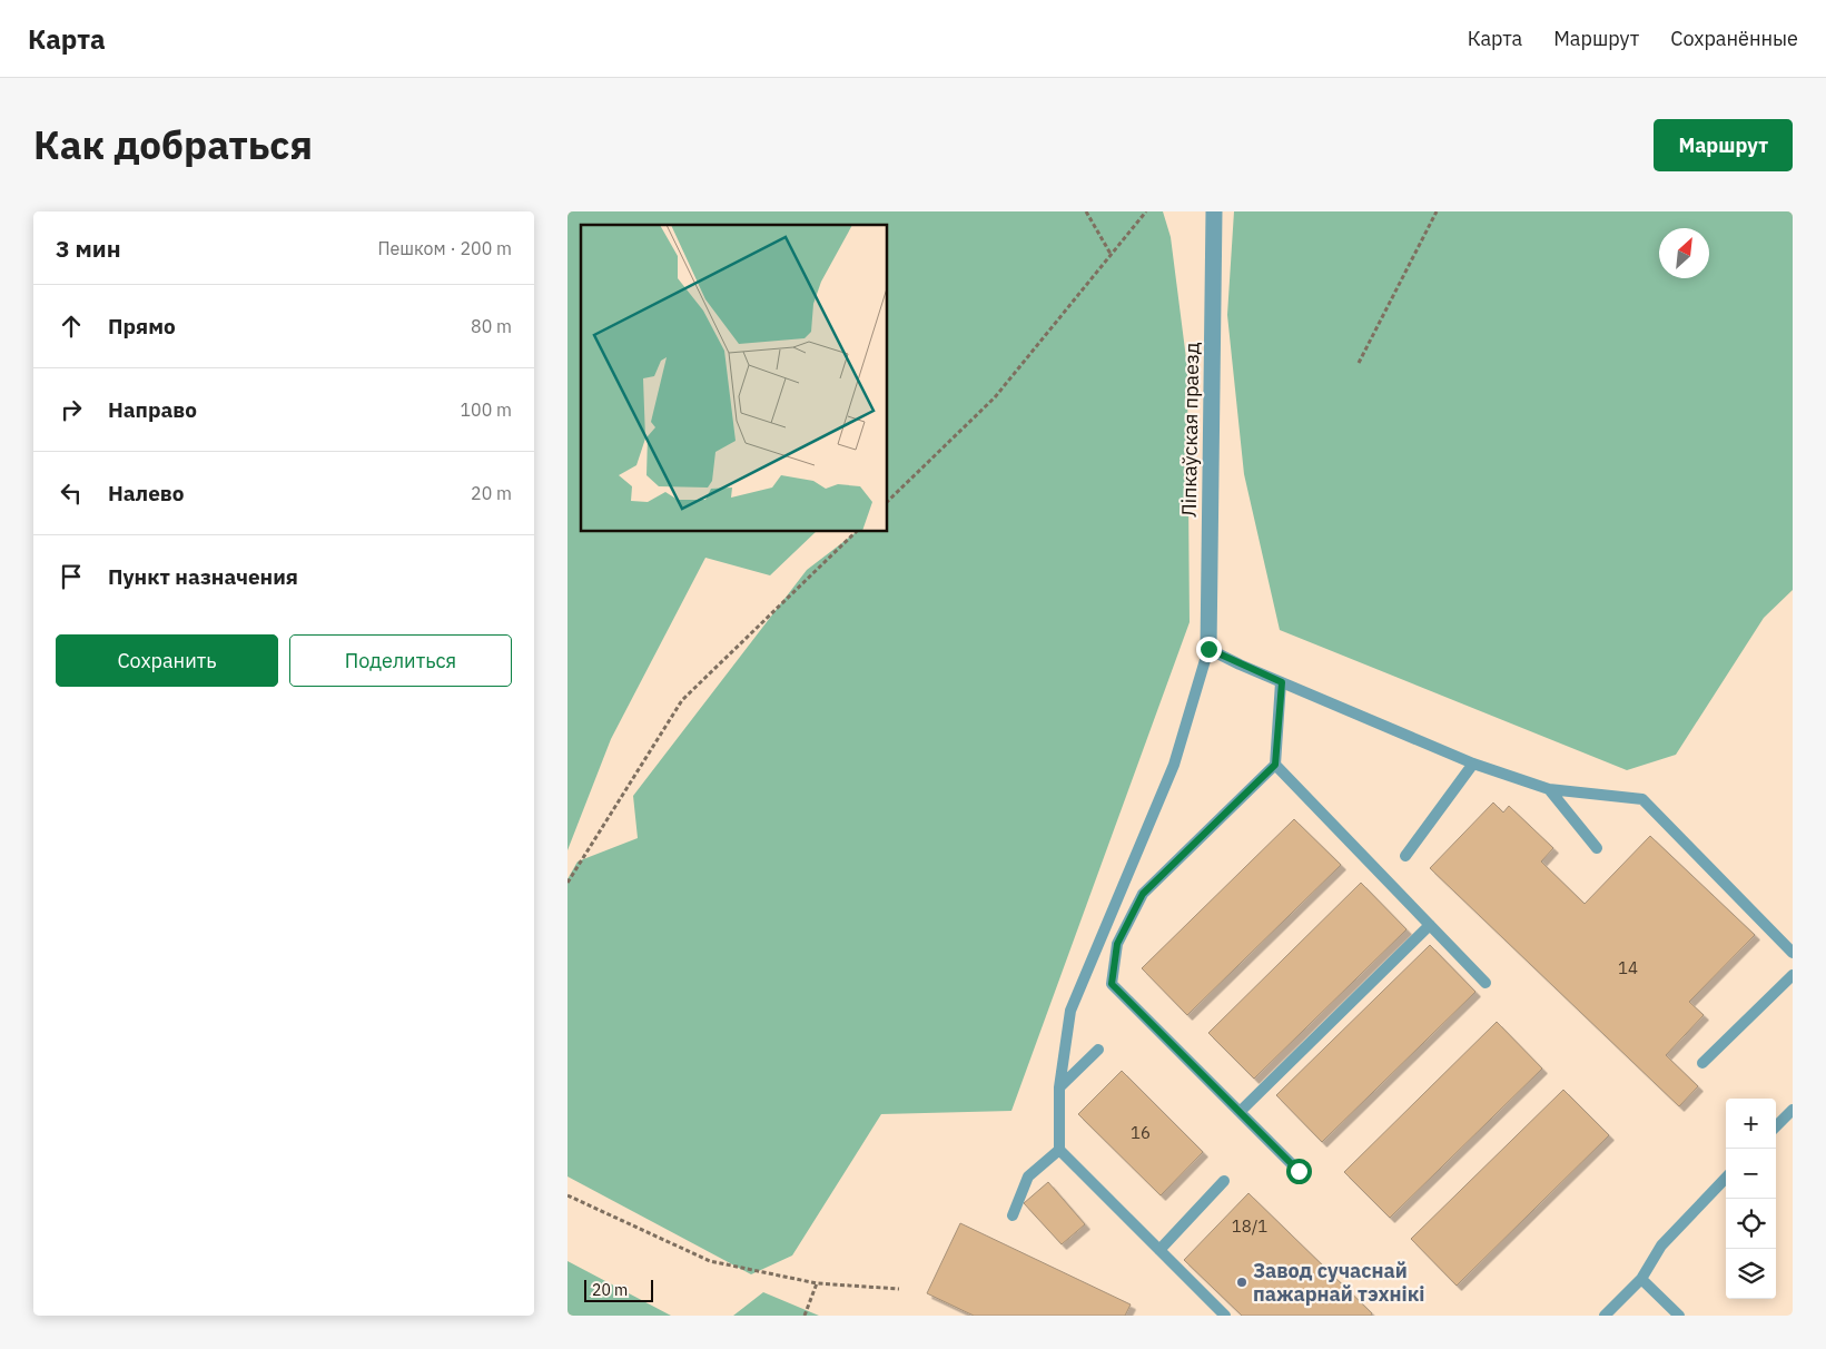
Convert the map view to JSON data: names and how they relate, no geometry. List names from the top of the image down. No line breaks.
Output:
{"streets":{"street":["Ліпкаўская праезд"]},"places":["Завод сучаснай пажарнай тэхнікі"],"house_numbers":["14","16","18/1"],"scale_bar":"20 m","north":"top right","page":{"header":"Карта","nav":["Карта","Маршрут","Сохранённые"],"title":"Как добраться","buttons":["Маршрут",["Сохранить","Поделиться"]],"heading":["3 мин","Пешком · 200 m"],"list":[["Прямо","80 m"],["Направо","100 m"],["Налево","20 m"],"Пункт назначения"],"map_buttons":["+","−"],"scale":"20 m"}}
